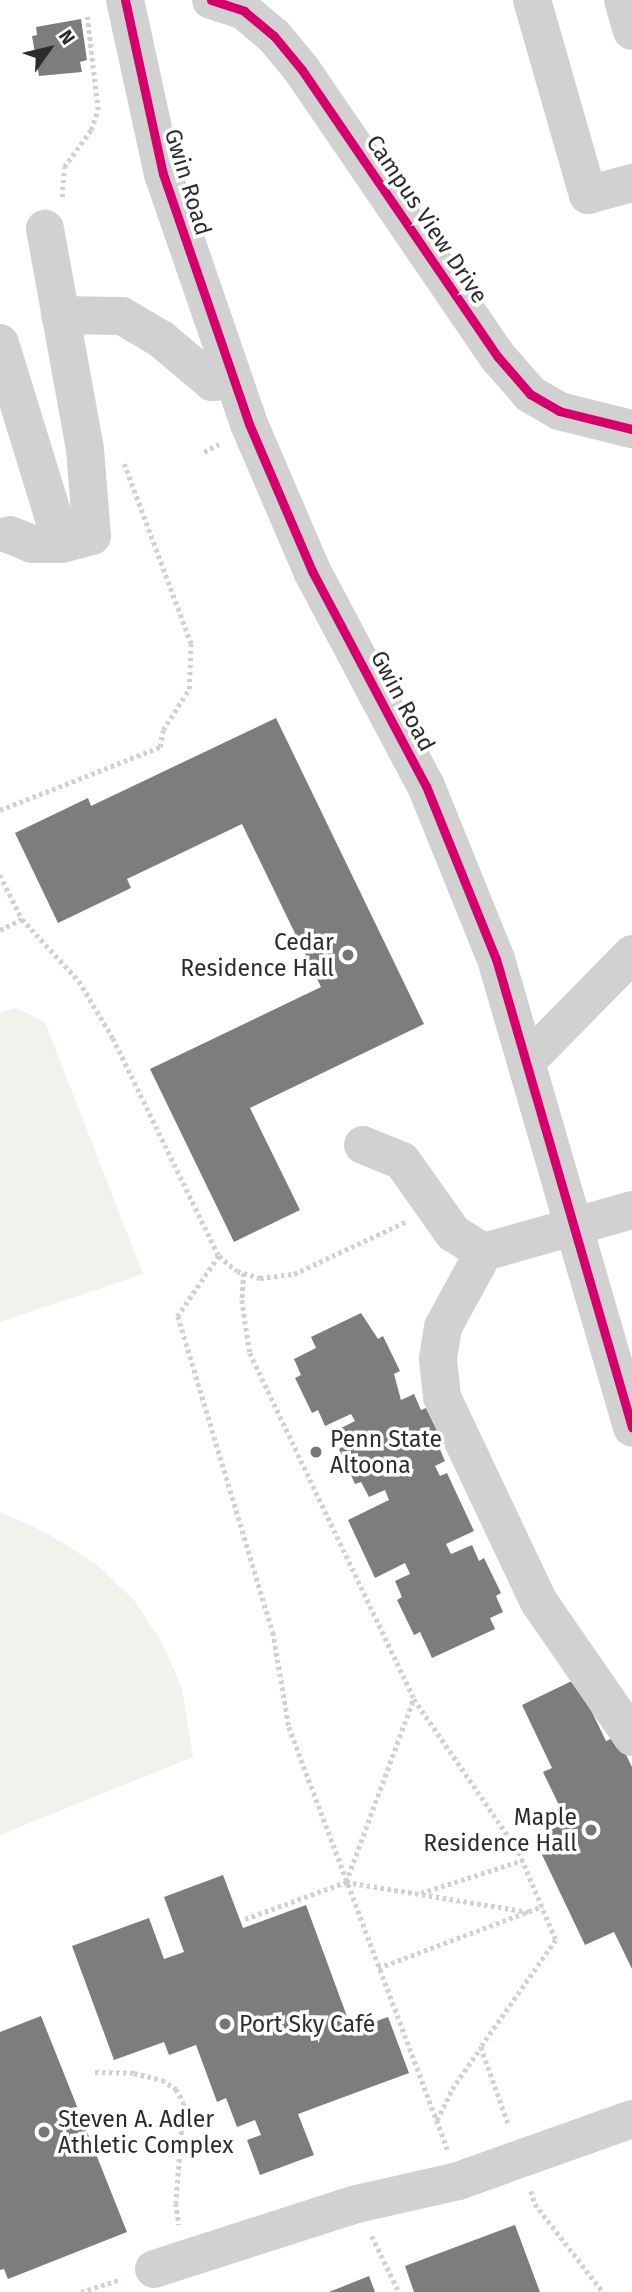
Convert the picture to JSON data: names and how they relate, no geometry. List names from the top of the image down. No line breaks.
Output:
{"streets":{"street":["Gwin Road","Campus View Drive"]},"places":["Cedar Residence Hall","Penn State Altoona","Maple Residence Hall","Port Sky Café","Steven A. Adler Athletic Complex"],"north":"top right"}
